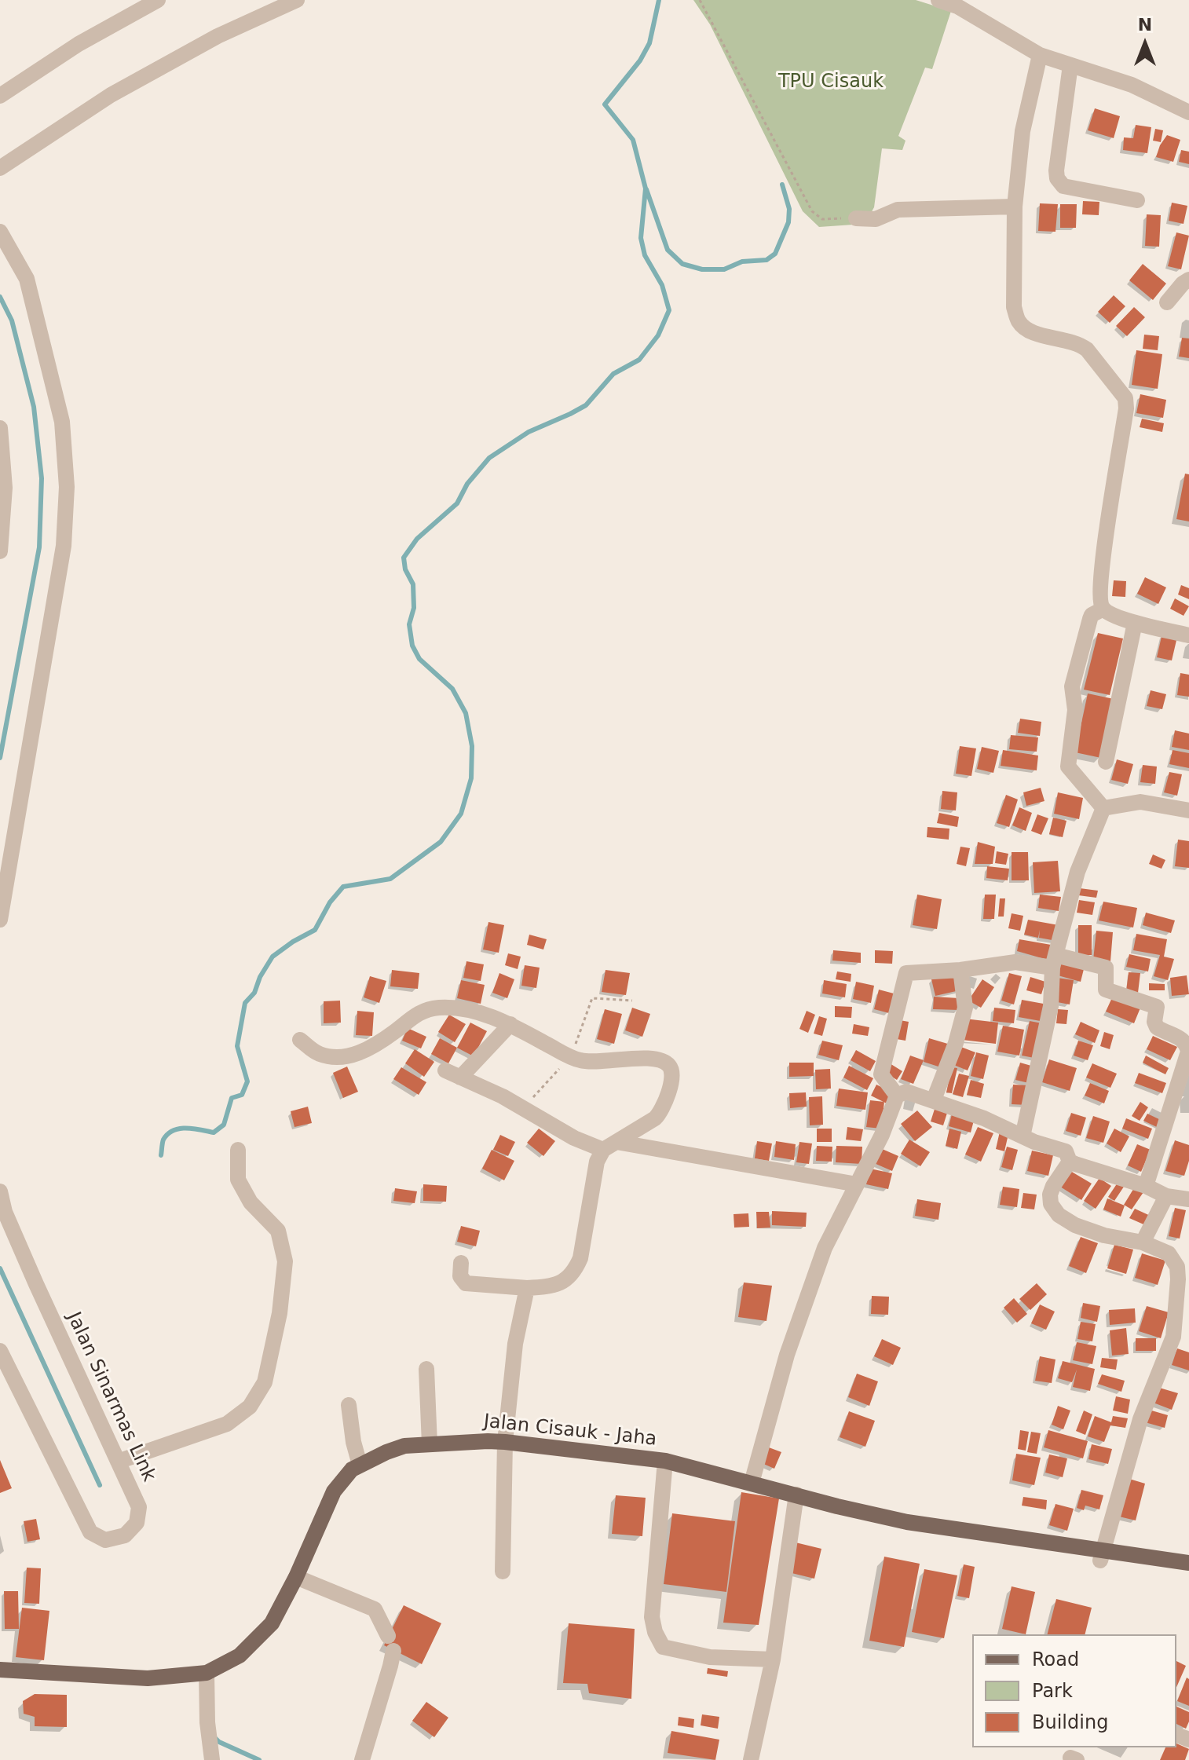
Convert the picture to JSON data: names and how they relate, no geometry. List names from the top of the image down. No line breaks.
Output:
{"streets":{"main road":["Jalan Cisauk - Jaha"],"street":["Jalan Sinarmas Link"]},"parks":["TPU Cisauk"],"legend":["Road","Park","Building"],"north":"top"}
